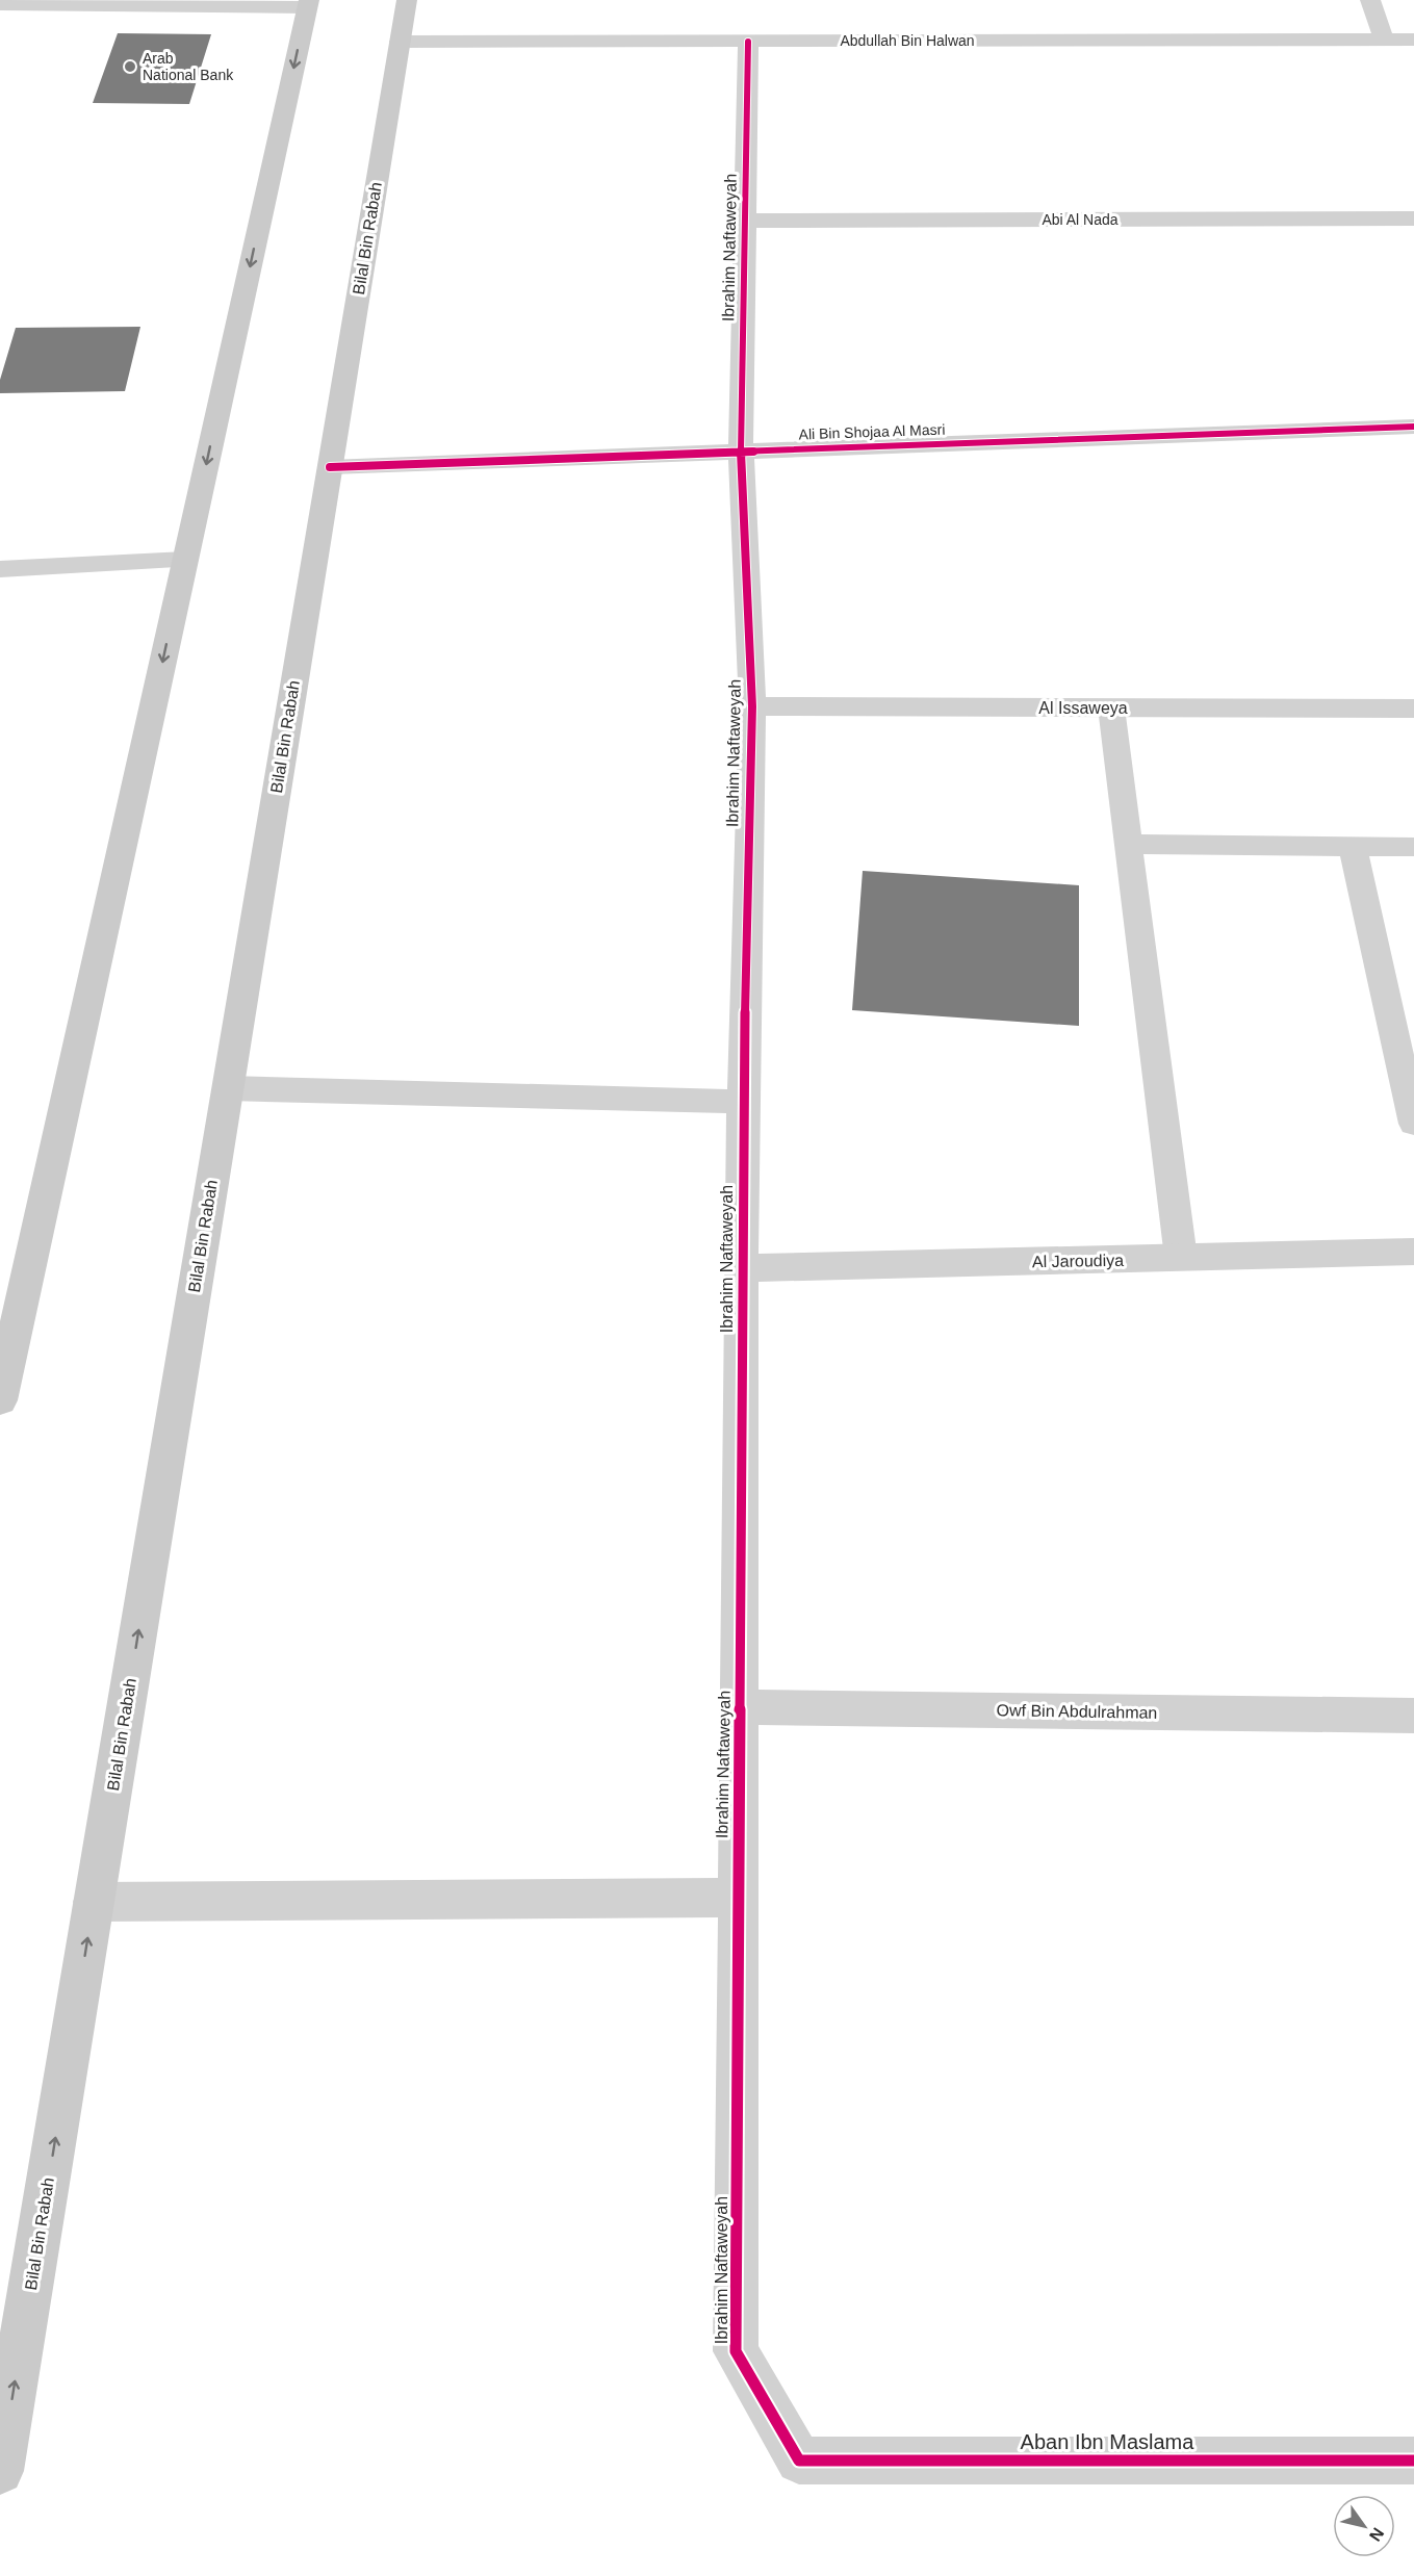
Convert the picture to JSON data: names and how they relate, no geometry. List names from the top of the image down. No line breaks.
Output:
{"streets":{"main road":["Bilal Bin Rabah"],"street":["Abdullah Bin Halwan","Abi Al Nada","Ibrahim Naftaweyah","Ali Bin Shojaa Al Masri","Al Issaweya","Al Jaroudiya","Owf Bin Abdulrahman","Aban Ibn Maslama"]},"crossings":[["Abdullah Bin Halwan","Bilal Bin Rabah"],["Abdullah Bin Halwan","Ibrahim Naftaweyah"],["Abi Al Nada","Ibrahim Naftaweyah"],["Bilal Bin Rabah","Ali Bin Shojaa Al Masri"],["Ibrahim Naftaweyah","Ali Bin Shojaa Al Masri"],["Ibrahim Naftaweyah","Al Issaweya"],["Ibrahim Naftaweyah","Al Jaroudiya"],["Ibrahim Naftaweyah","Owf Bin Abdulrahman"],["Ibrahim Naftaweyah","Aban Ibn Maslama"]],"one_way":["Bilal Bin Rabah"],"places":["Arab National Bank"],"north":"bottom right"}
